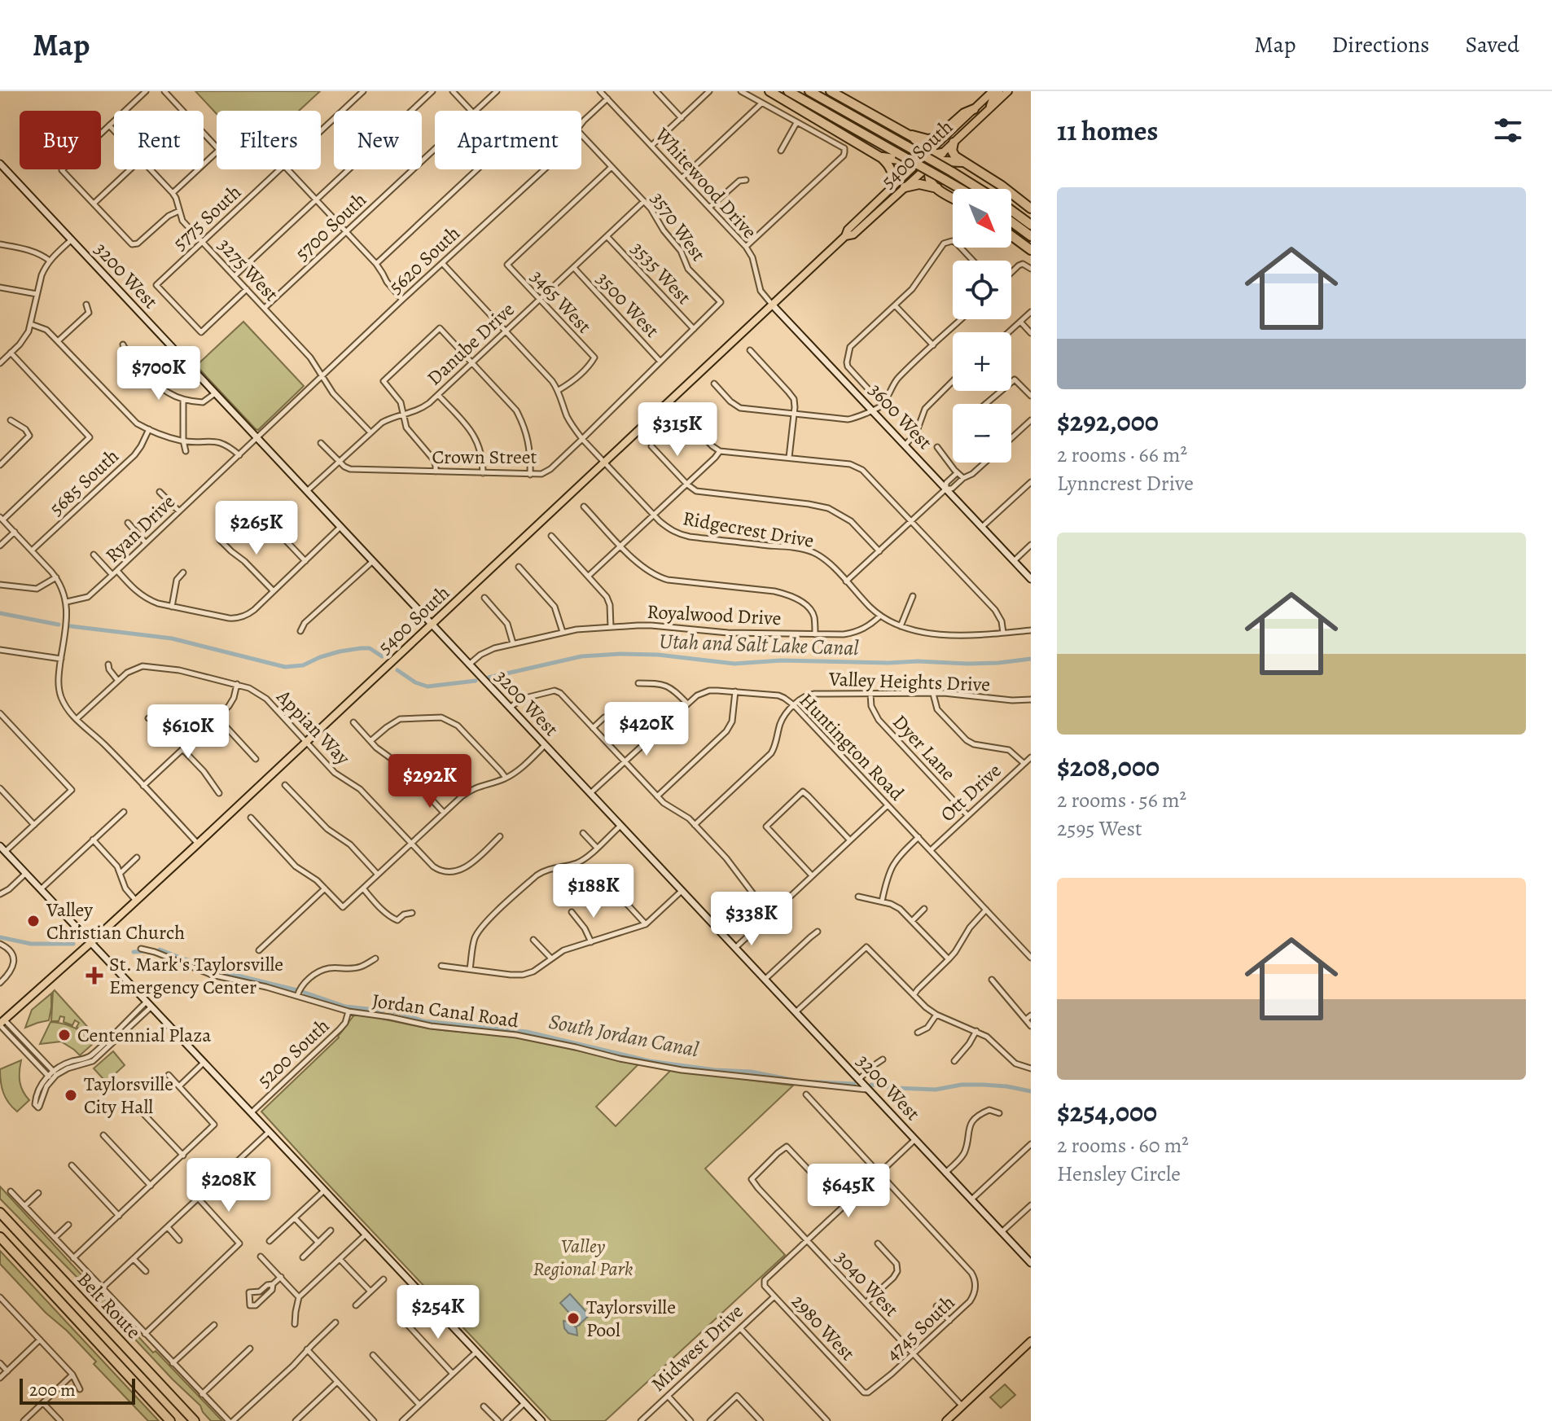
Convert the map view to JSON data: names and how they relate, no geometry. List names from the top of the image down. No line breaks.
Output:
{"streets":{"highway":["Belt Route"],"main road":["5400 South"],"street":["Whitewood Drive","5775 South","5700 South","3570 West","5620 South","3275 West","3535 West","3200 West","3465 West","3500 West","Danube Drive","3600 West","Crown Street","5685 South","Ryan Drive","Ridgecrest Drive","Royalwood Drive","Valley Heights Drive","Appian Way","Huntington Road","Dyer Lane","Ott Drive","Jordan Canal Road","5200 South","3040 West","2980 West","4745 South","Midwest Drive"]},"crossings":[["5400 South","Whitewood Drive"],["5400 South","3200 West"],["5400 South","3600 West"],["5400 South","Ridgecrest Drive"],["5400 South","Appian Way"],["Whitewood Drive","5620 South"],["Whitewood Drive","3600 West"],["5775 South","3275 West"],["5700 South","3275 West"],["3570 West","3465 West"],["3570 West","Danube Drive"],["3570 West","Crown Street"],["5620 South","3275 West"],["5620 South","3200 West"],["5620 South","Ryan Drive"],["5620 South","Ridgecrest Drive"],["3275 West","Danube Drive"],["3535 West","Danube Drive"],["3535 West","Crown Street"],["3200 West","Danube Drive"],["3200 West","Ryan Drive"],["3200 West","Royalwood Drive"],["3200 West","Huntington Road"],["3200 West","Jordan Canal Road"],["3465 West","Danube Drive"],["3465 West","Ridgecrest Drive"],["3500 West","Danube Drive"],["3500 West","Crown Street"],["Danube Drive","Crown Street"],["Danube Drive","Ridgecrest Drive"],["Crown Street","Ridgecrest Drive"],["Ridgecrest Drive","Royalwood Drive"],["Valley Heights Drive","Huntington Road"],["Valley Heights Drive","Dyer Lane"],["Huntington Road","Ott Drive"],["Dyer Lane","Ott Drive"],["Jordan Canal Road","5200 South"],["3040 West","2980 West"],["3040 West","4745 South"],["2980 West","4745 South"],["2980 West","Midwest Drive"]],"water":["Utah and Salt Lake Canal","South Jordan Canal"],"parks":["Valley Regional Park"],"places":{"other":["Valley Christian Church","Centennial Plaza","Taylorsville City Hall","Taylorsville Pool"],"health":["St. Mark's Taylorsville Emergency Center"]},"scale_bar":"200 m","north":"bottom right","page":{"header":"Map","nav":["Map","Directions","Saved"],"heading":"11 homes","chip":["Buy","Rent","Filters","New","Apartment"],"list":[{"name":"$292,000","note":"2 rooms · 66 m² · Lynncrest Drive"},{"name":"$208,000","note":"2 rooms · 56 m² · 2595 West"},{"name":"$254,000","note":"2 rooms · 60 m² · Hensley Circle"}],"map_buttons":["+","−"],"price":["$700K","$315K","$265K","$420K","$610K","$292K","$188K","$338K","$208K","$645K","$254K"],"scale":"200 m"}}
